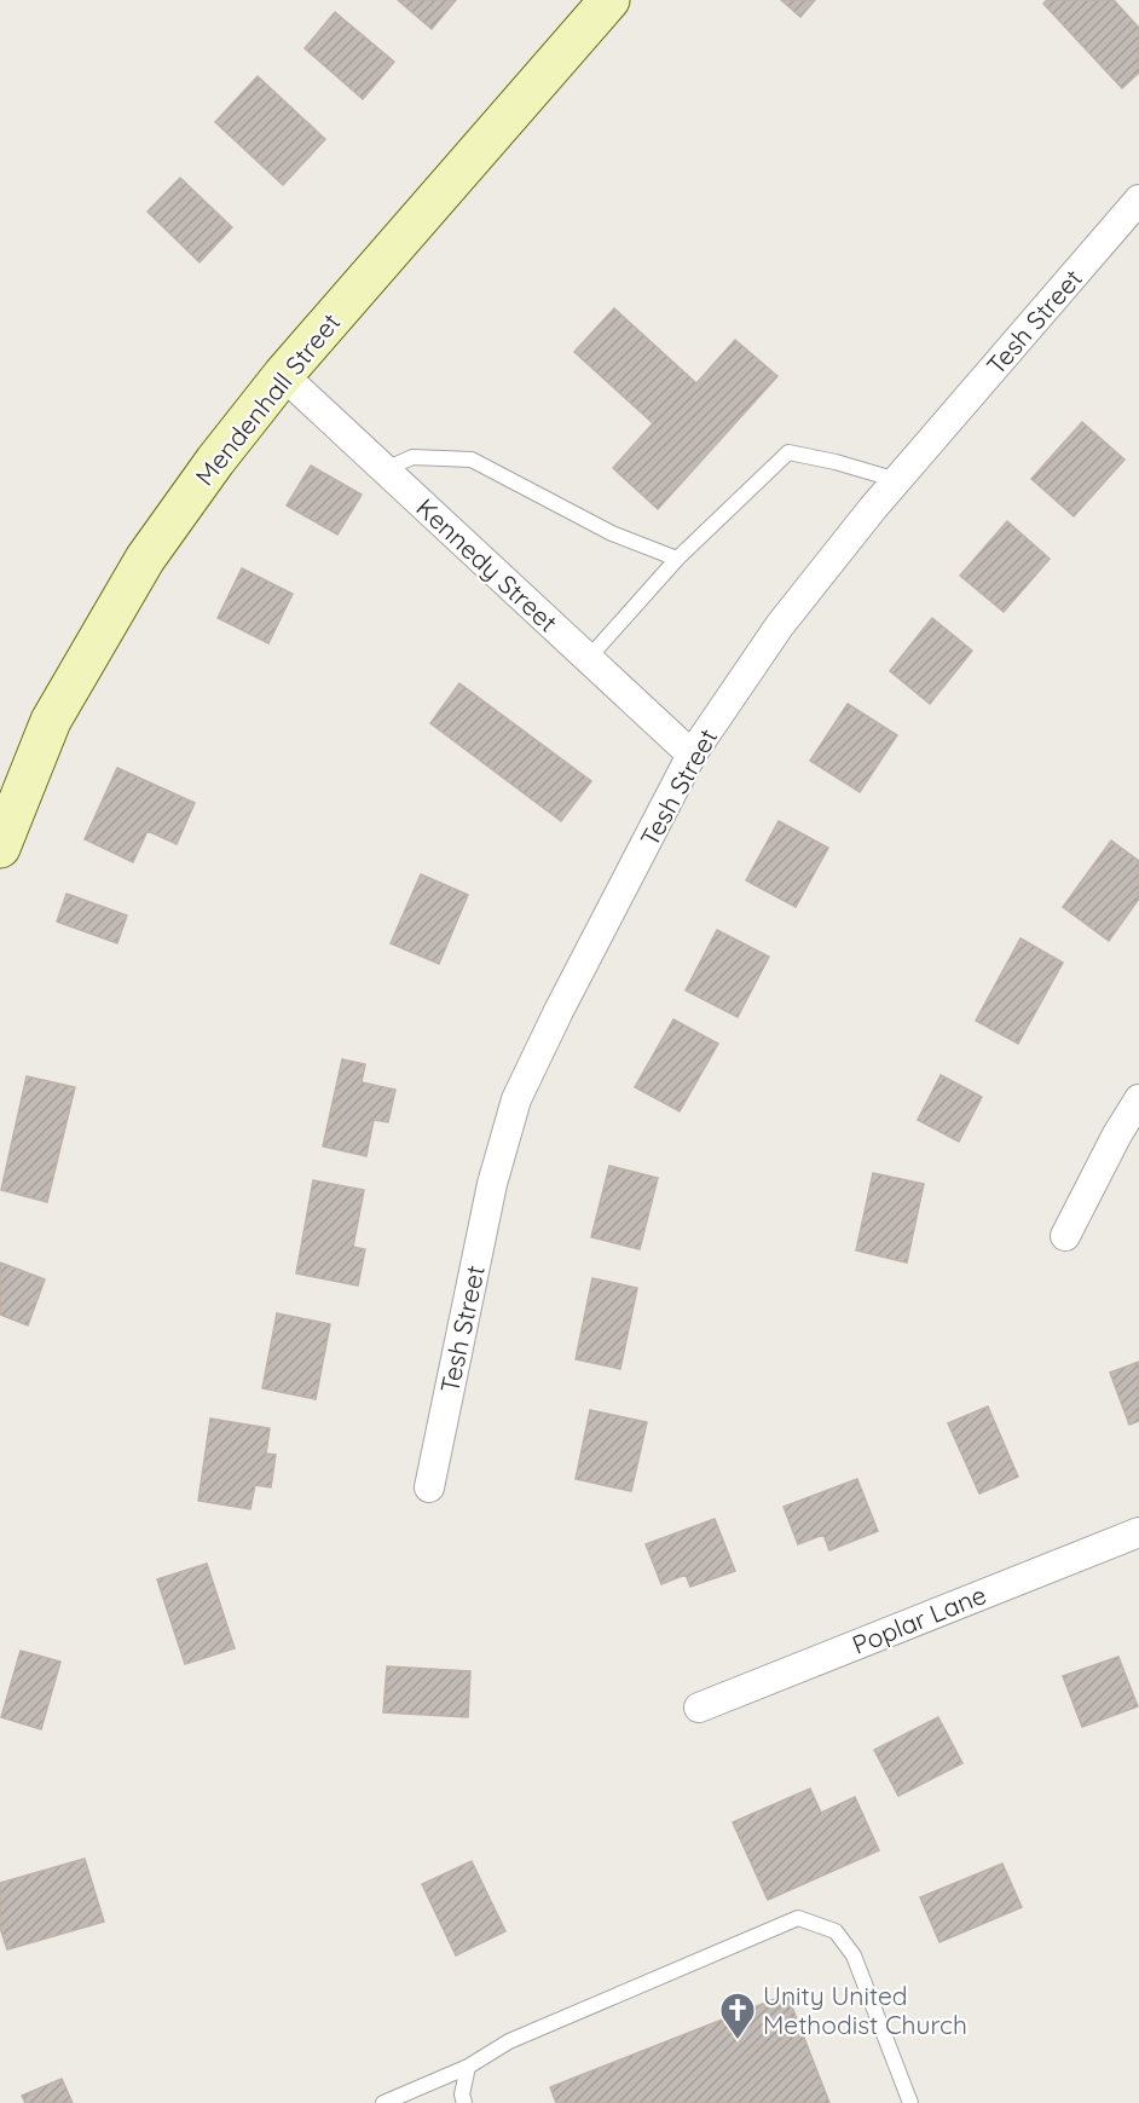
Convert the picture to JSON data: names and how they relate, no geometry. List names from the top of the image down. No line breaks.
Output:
{"streets":{"street":["Tesh Street","Mendenhall Street","Kennedy Street","Poplar Lane"]},"crossings":[["Tesh Street","Kennedy Street"],["Mendenhall Street","Kennedy Street"]],"places":{"church":["Unity United Methodist Church"]}}
